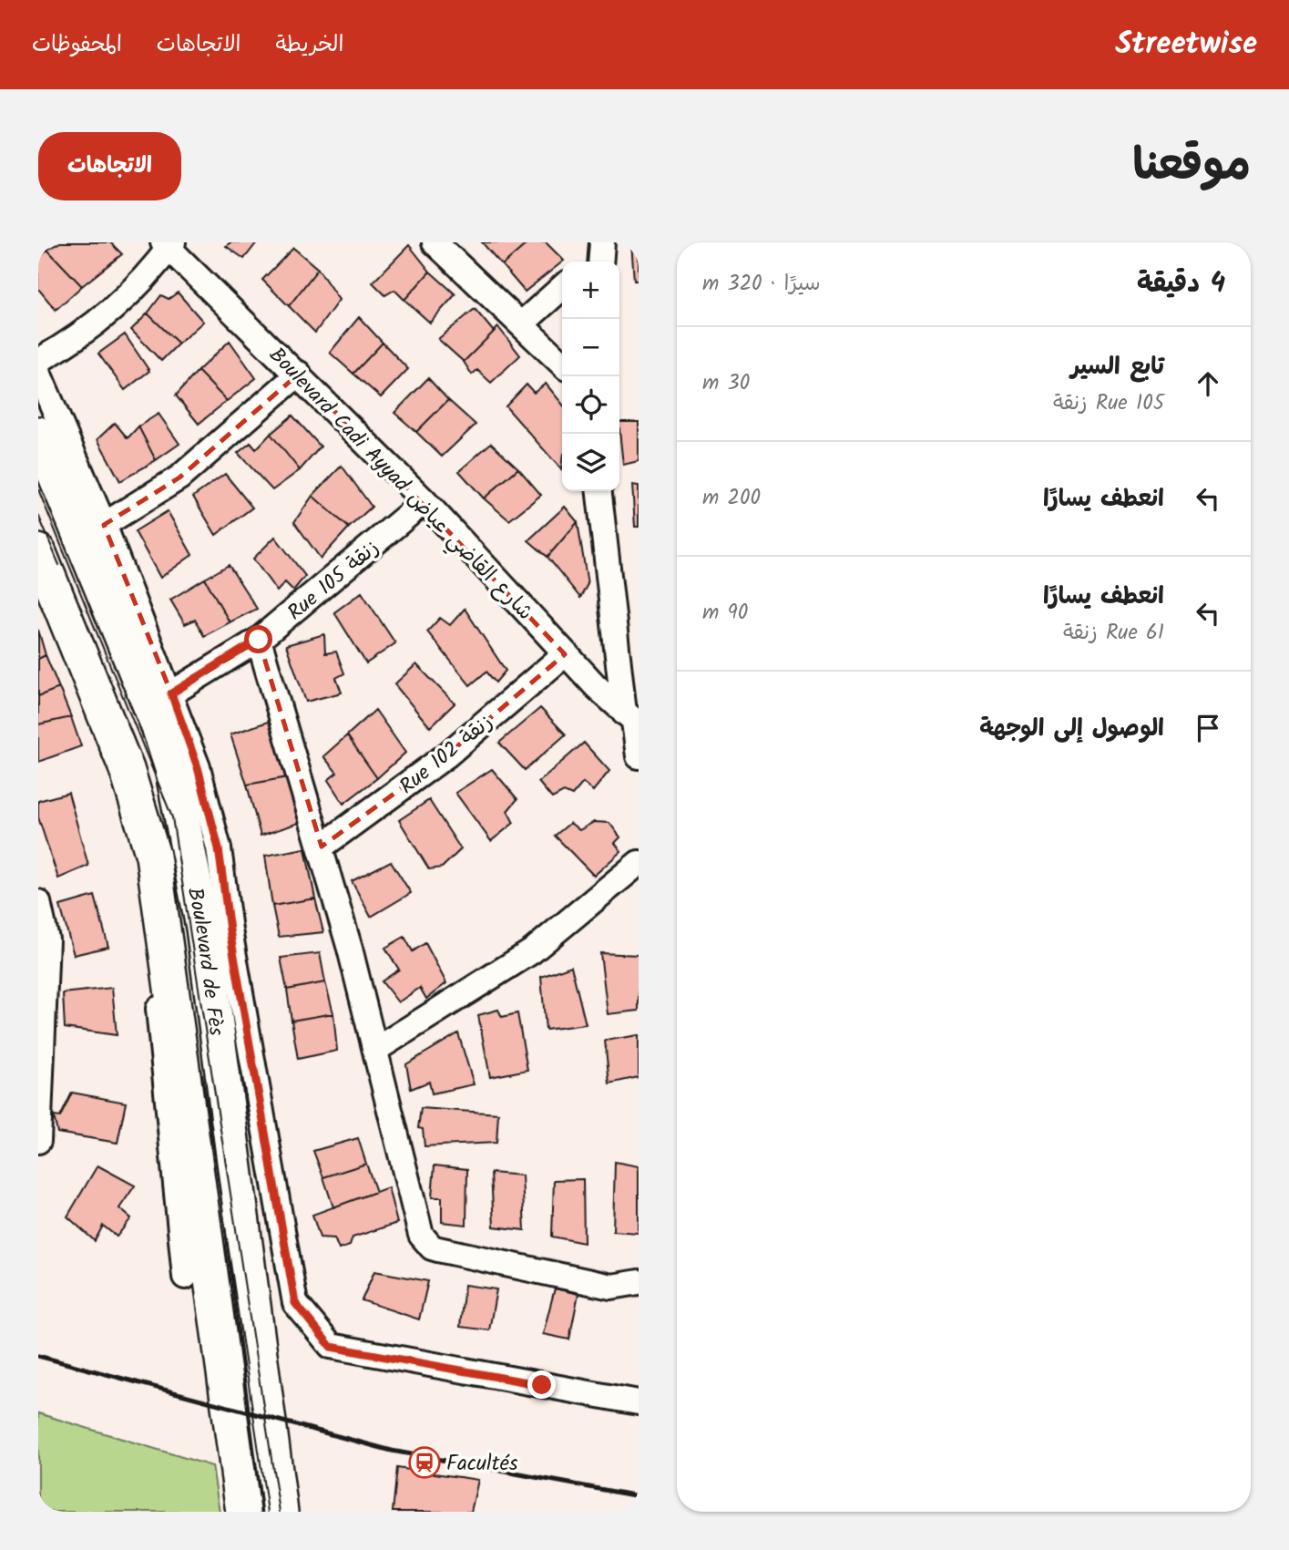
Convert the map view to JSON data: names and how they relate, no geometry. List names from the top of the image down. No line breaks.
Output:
{"streets":{"street":["Boulevard Cadi Ayyad شارع القاضي عياض","Rue 105 زنقة","Rue 102 زنقة","Boulevard de Fès"]},"crossings":[["Boulevard Cadi Ayyad شارع القاضي عياض","Rue 105 زنقة"],["Boulevard Cadi Ayyad شارع القاضي عياض","Rue 102 زنقة"]],"places":{"station":["Facultés"]},"page":{"header":"Streetwise","nav":["الخريطة","الاتجاهات","المحفوظات"],"title":"موقعنا","buttons":"الاتجاهات","heading":["4 دقيقة","سيرًا · 320 m"],"map_buttons":["+","−"],"list":[["تابع السير","Rue 105 زنقة","30 m"],["انعطف يسارًا","200 m"],["انعطف يسارًا","Rue 61 زنقة","90 m"],"الوصول إلى الوجهة"]}}
